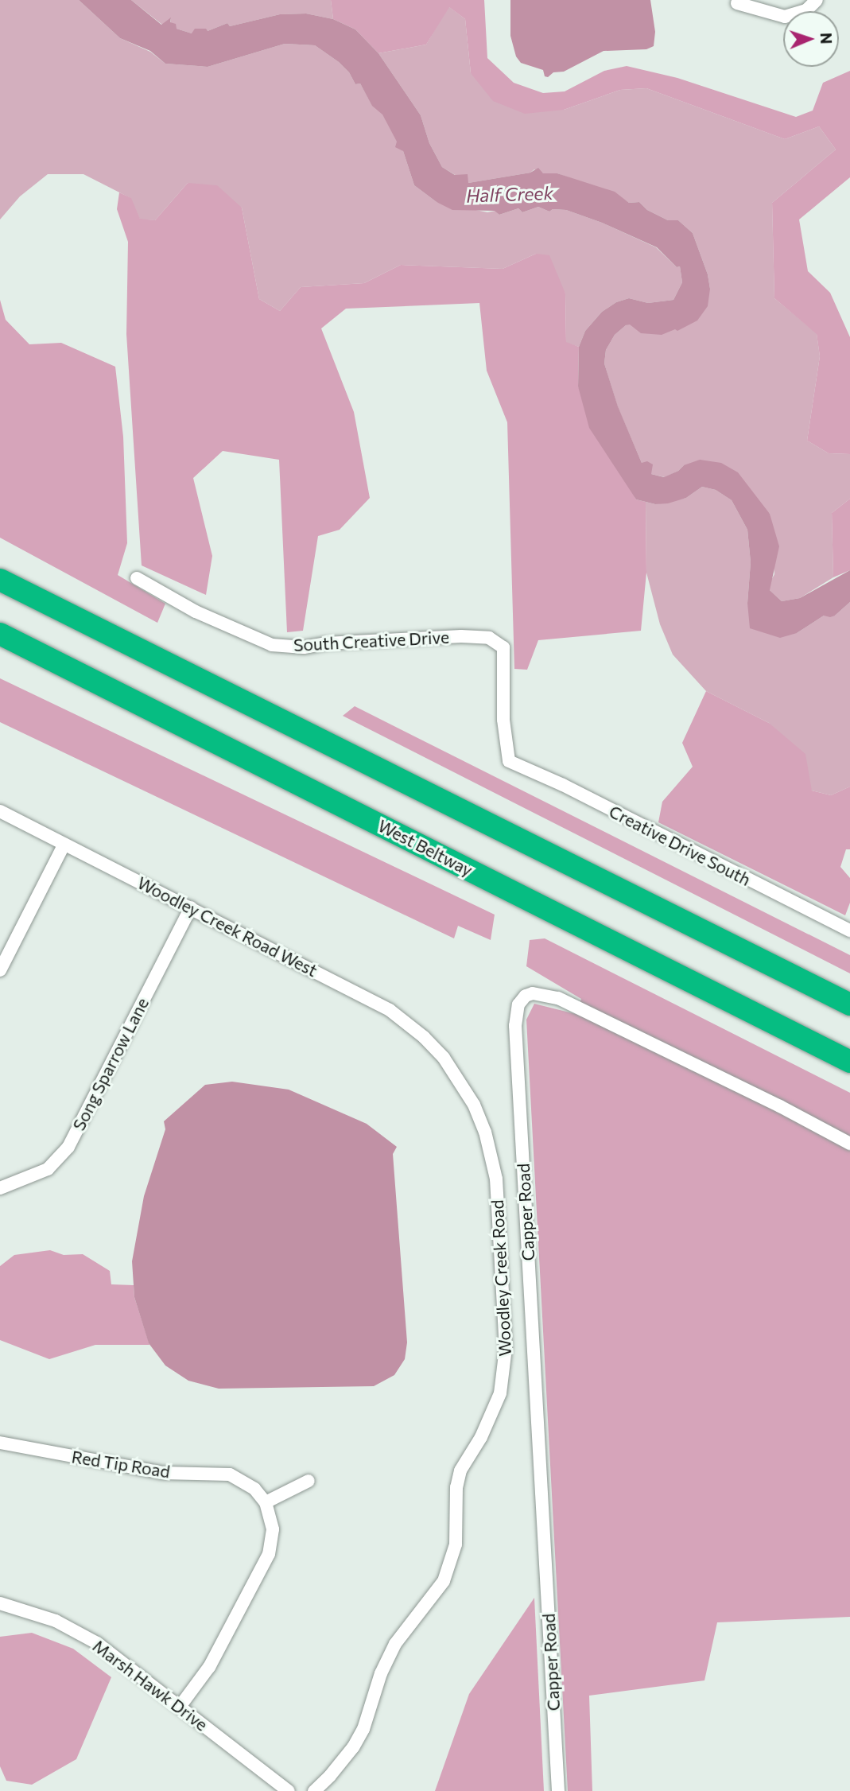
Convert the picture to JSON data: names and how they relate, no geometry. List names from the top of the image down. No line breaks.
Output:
{"streets":{"highway":["West Beltway"],"street":["South Creative Drive","Creative Drive South","Woodley Creek Road West","Song Sparrow Lane","Capper Road","Woodley Creek Road","Red Tip Road","Marsh Hawk Drive"]},"crossings":[["South Creative Drive","Creative Drive South"],["Woodley Creek Road West","Song Sparrow Lane"],["Woodley Creek Road West","Woodley Creek Road"]],"water":["Half Creek"],"north":"right"}
